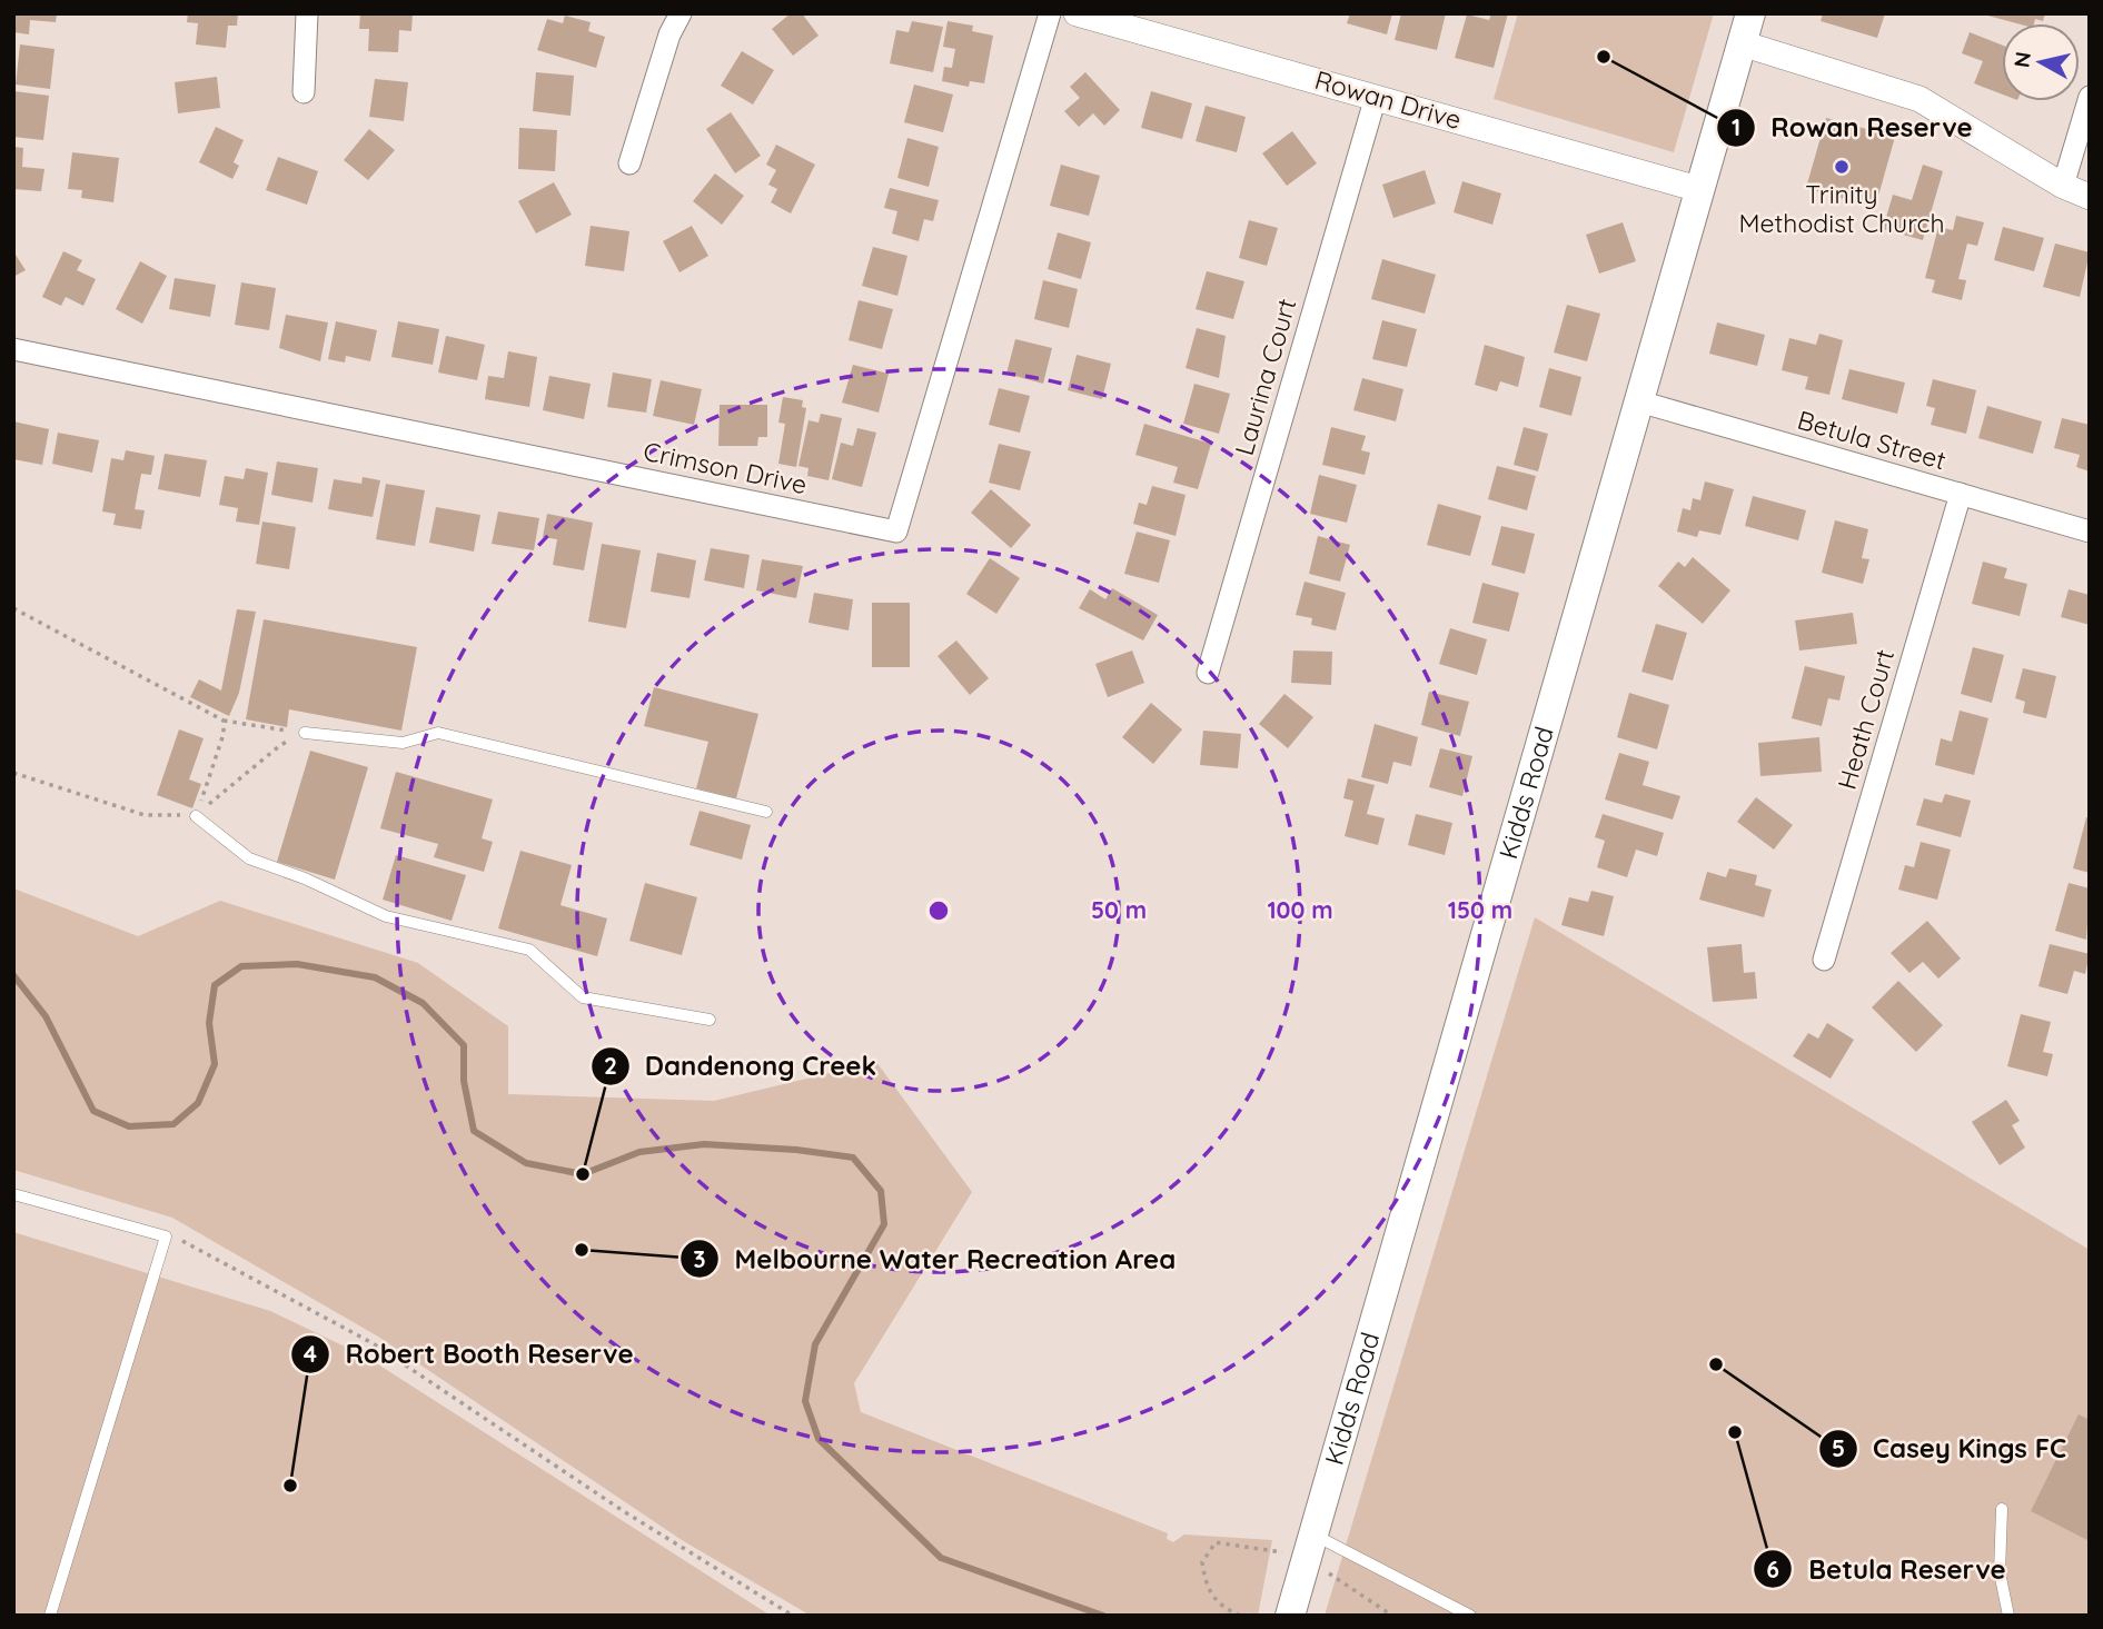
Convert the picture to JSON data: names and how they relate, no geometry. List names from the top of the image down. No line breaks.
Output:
{"streets":{"main road":["Kidds Road"],"street":["Rowan Drive","Laurina Court","Betula Street","Crimson Drive","Heath Court"]},"crossings":[["Rowan Drive","Laurina Court"],["Rowan Drive","Kidds Road"],["Betula Street","Heath Court"],["Betula Street","Kidds Road"]],"places":["Rowan Reserve","Trinity Methodist Church","Dandenong Creek","Melbourne Water Recreation Area","Casey Kings FC","Betula Reserve","Robert Booth Reserve"],"north":"left","rings":["50 m","100 m","150 m"]}
